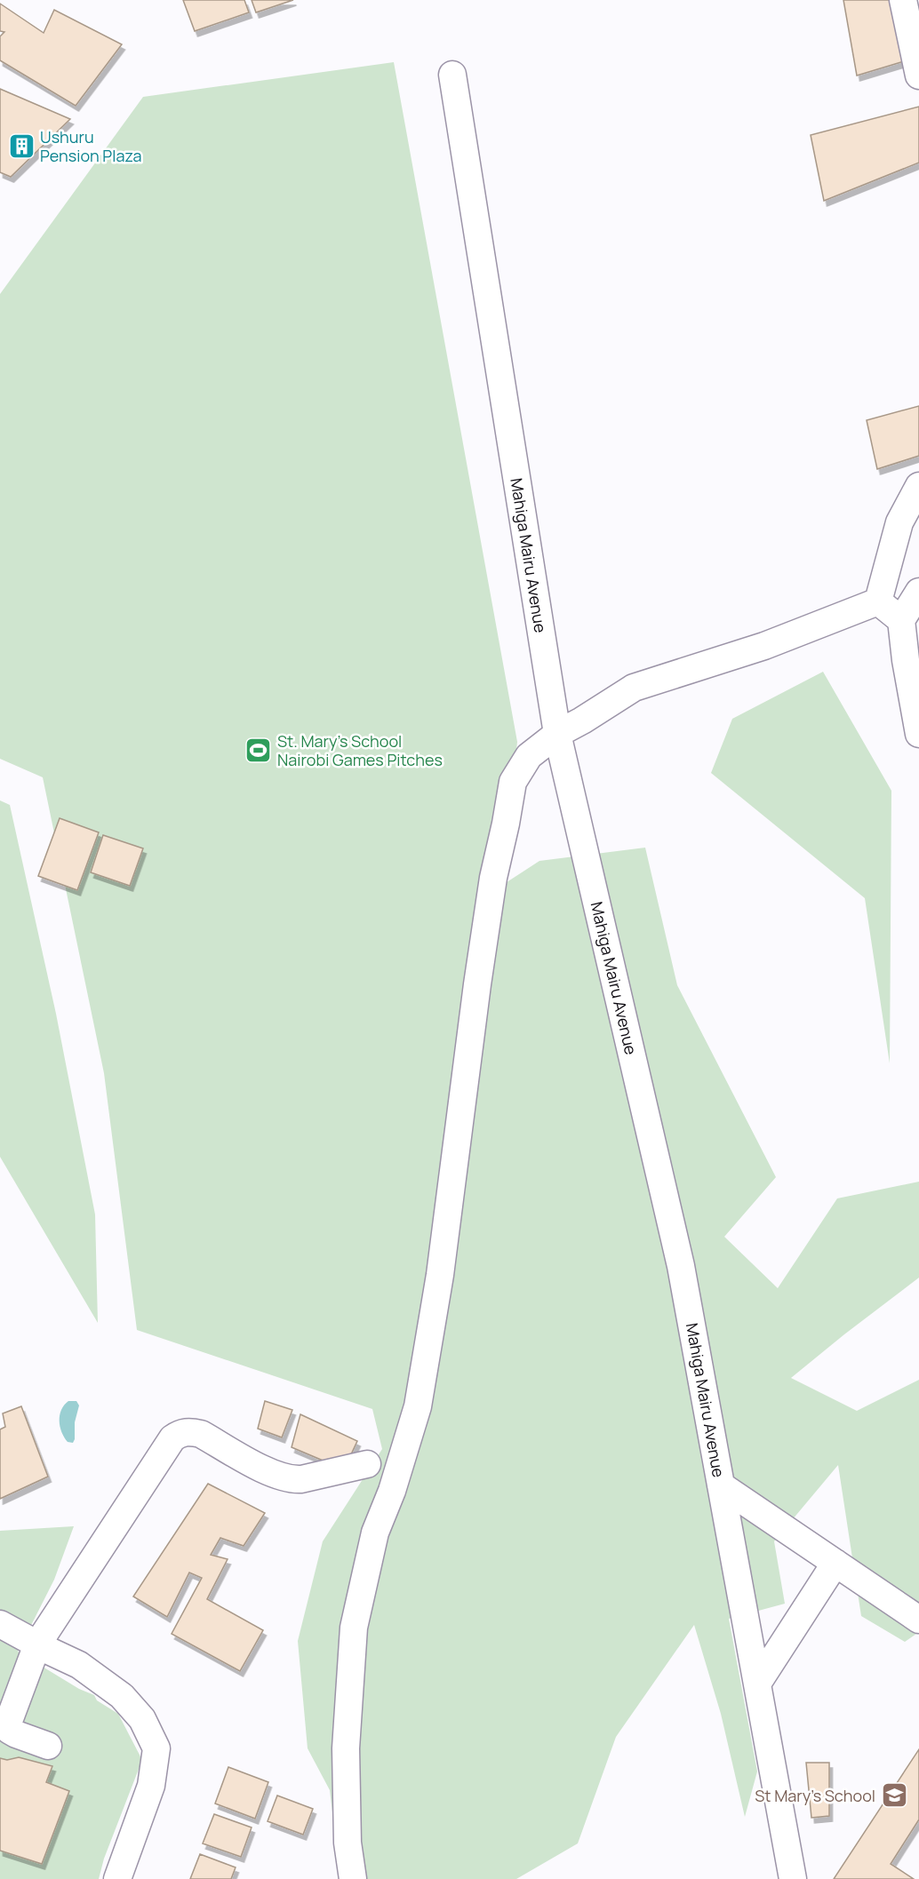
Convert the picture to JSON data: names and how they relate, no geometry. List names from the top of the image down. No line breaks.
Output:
{"streets":{"street":["Mahiga Mairu Avenue"]},"places":{"building":["Ushuru Pension Plaza"],"sports":["St. Mary's School Nairobi Games Pitches"],"school or university":["St Mary's School"]}}
